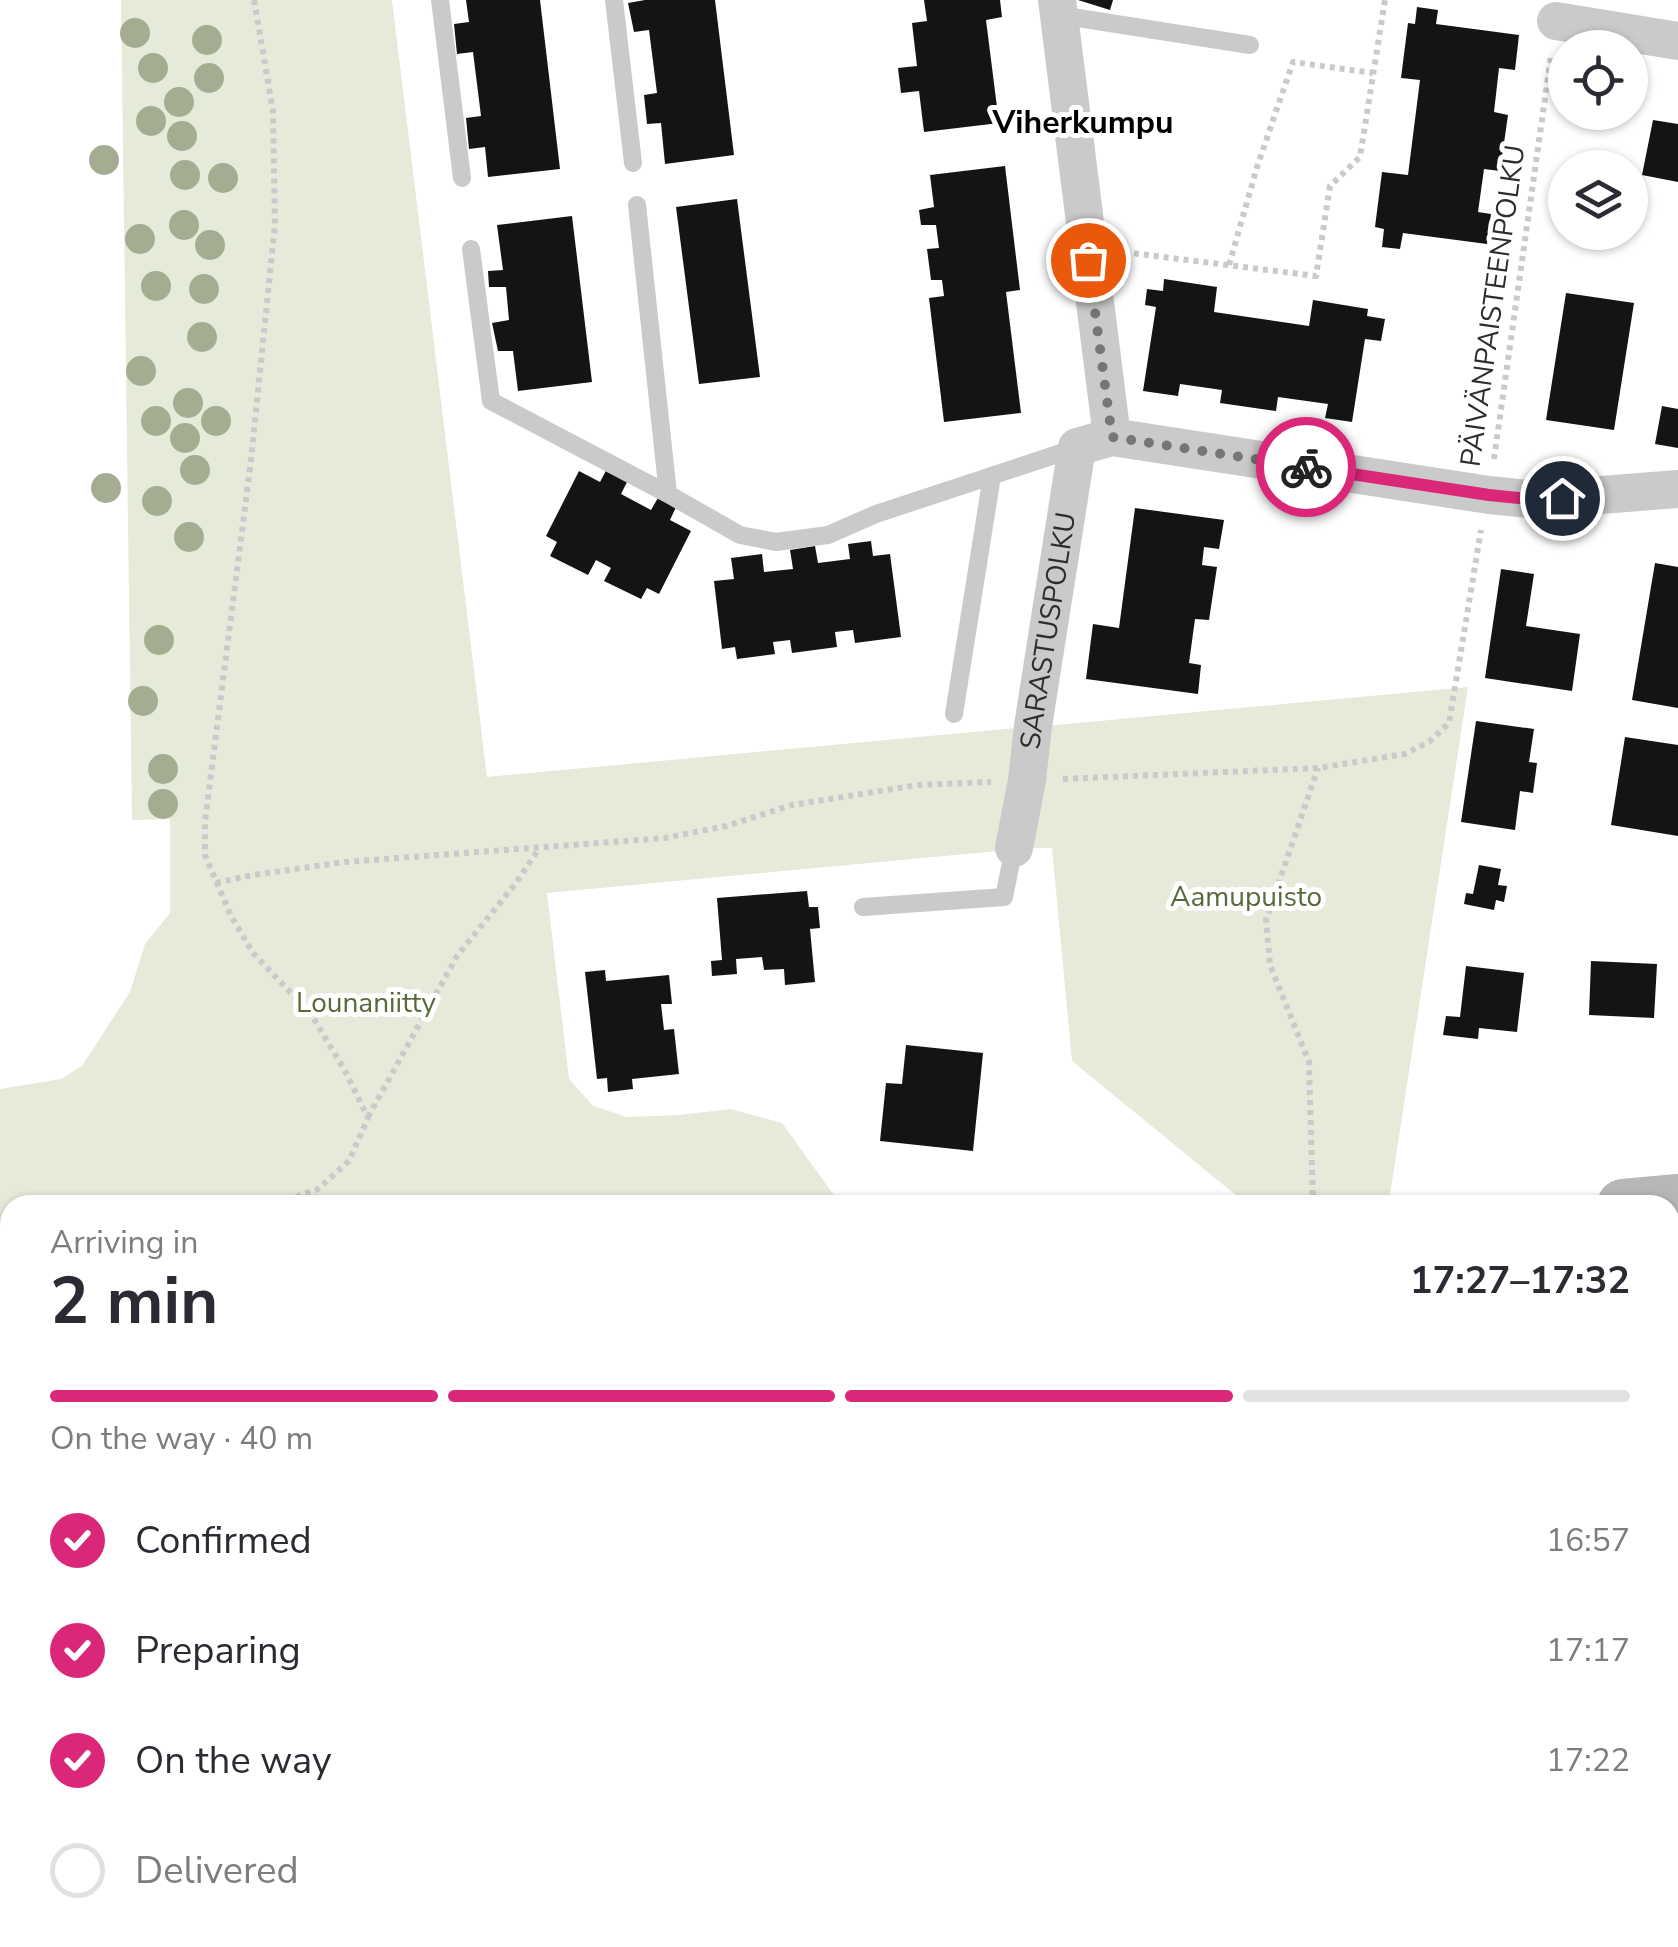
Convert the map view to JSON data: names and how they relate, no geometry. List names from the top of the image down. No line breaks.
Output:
{"streets":{"street":["SARASTUSPOLKU"],"path":["PÄIVÄNPAISTEENPOLKU"]},"crossings":[["PÄIVÄNPAISTEENPOLKU","SARASTUSPOLKU"]],"districts":["Viherkumpu"],"parks":["Aamupuisto","Lounaniitty"],"page":{"heading":["2 min","Arriving in","17:27–17:32"],"bar":"On the way · 40 m","list":[["Confirmed","16:57"],["Preparing","17:17"],["On the way","17:22"],"Delivered"]}}
